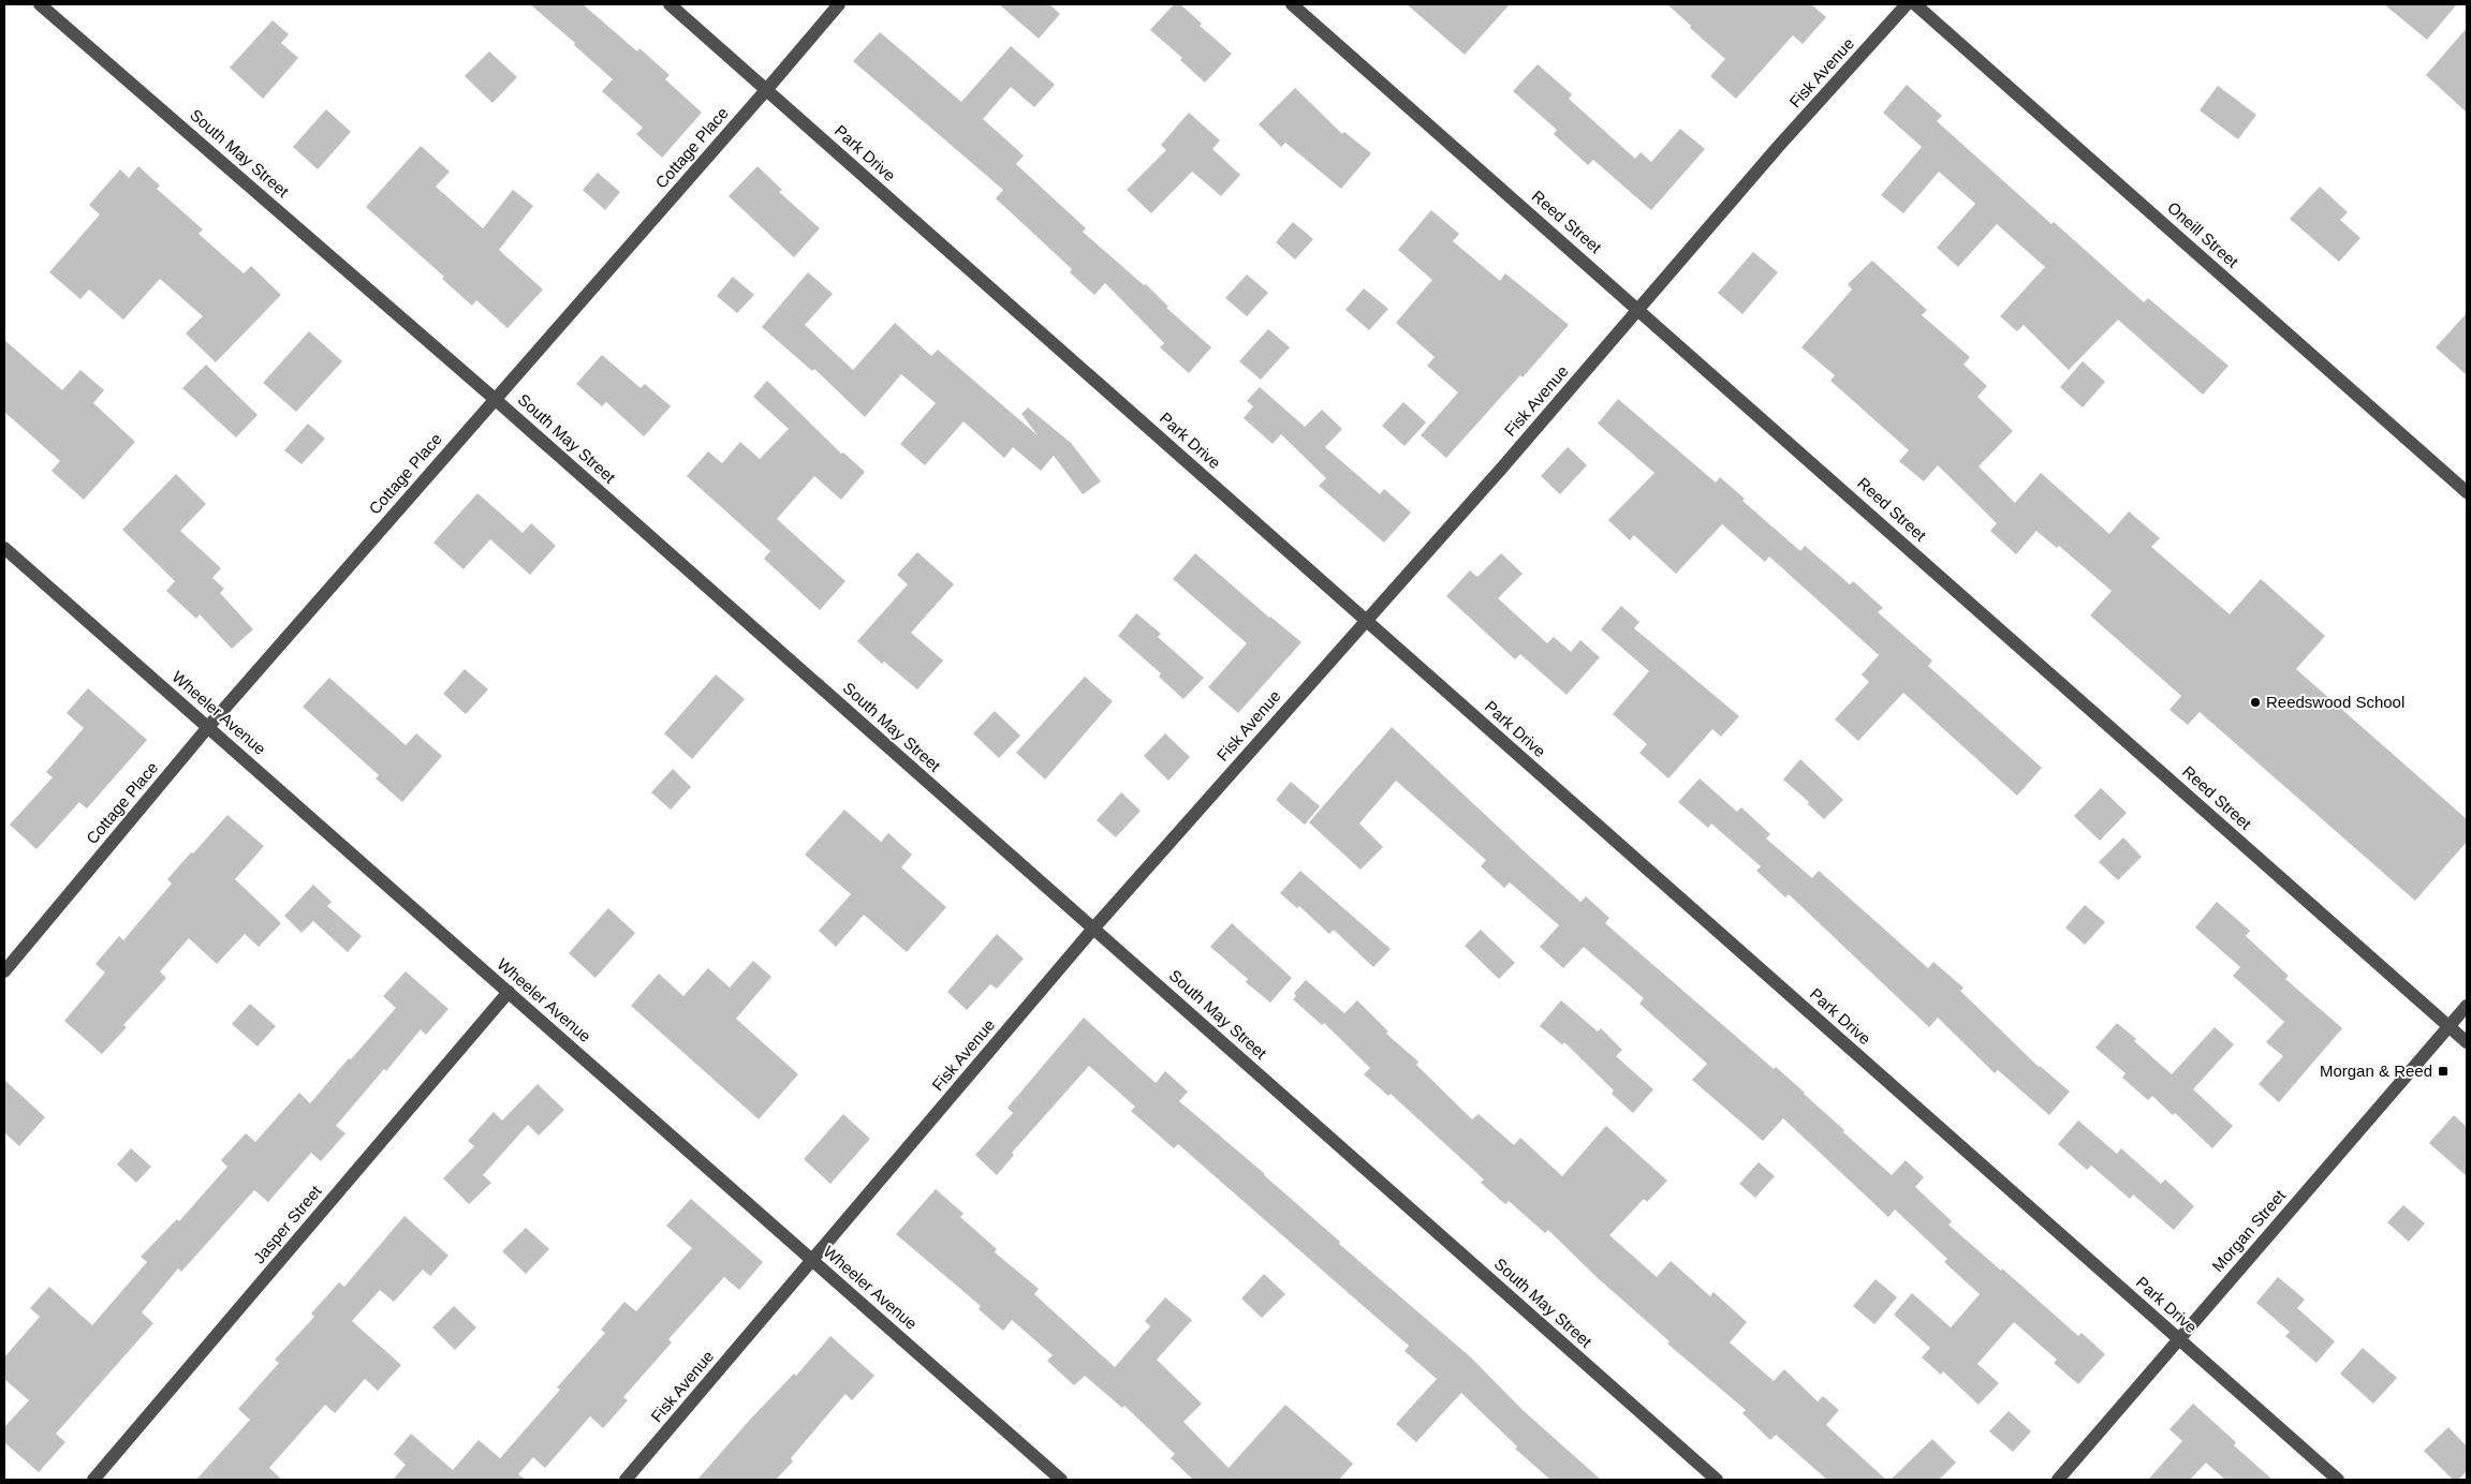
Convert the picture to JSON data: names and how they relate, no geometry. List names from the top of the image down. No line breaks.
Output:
{"streets":{"street":["Fisk Avenue","Cottage Place","South May Street","Park Drive","Reed Street","Oneill Street","Wheeler Avenue","Jasper Street","Morgan Street"]},"crossings":[["Fisk Avenue","South May Street"],["Fisk Avenue","Park Drive"],["Fisk Avenue","Reed Street"],["Fisk Avenue","Wheeler Avenue"],["Cottage Place","South May Street"],["Cottage Place","Park Drive"],["Cottage Place","Wheeler Avenue"],["Park Drive","Morgan Street"],["Reed Street","Morgan Street"],["Wheeler Avenue","Jasper Street"]],"places":{"other":["Reedswood School"],"transit":["Morgan & Reed"]}}
